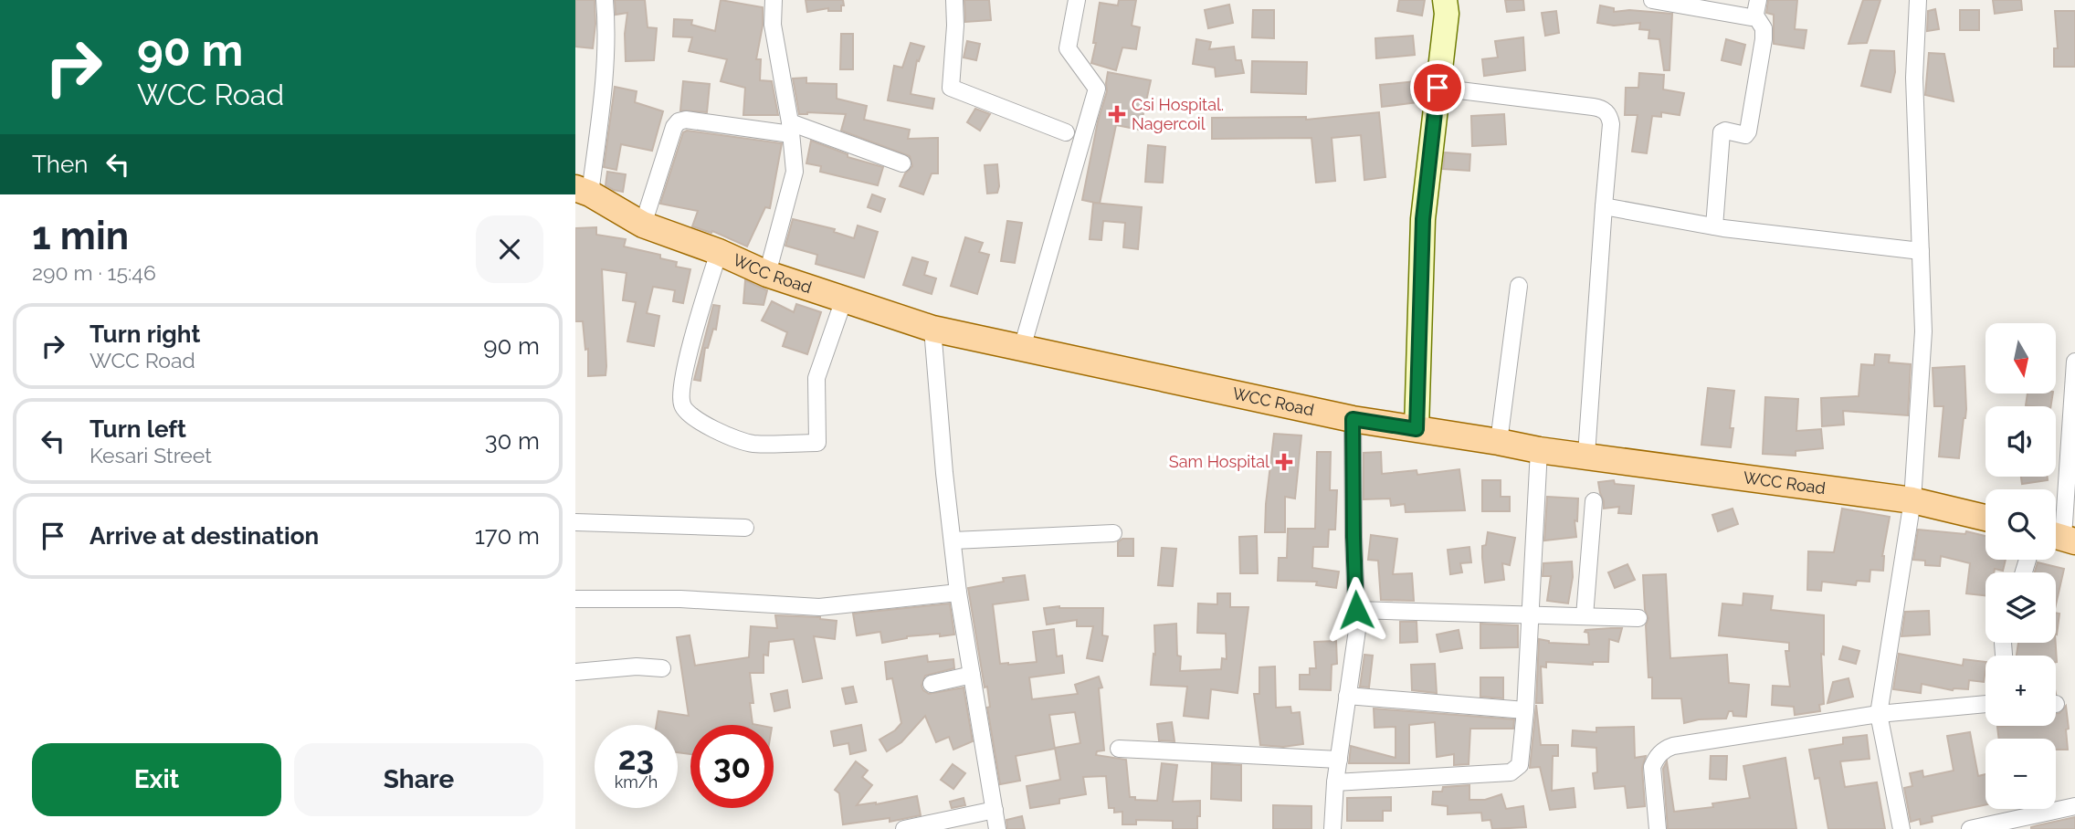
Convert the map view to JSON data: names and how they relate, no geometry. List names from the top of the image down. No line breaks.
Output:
{"streets":{"main road":["WCC Road"]},"places":{"health":["Csi Hospital. Nagercoil","Sam Hospital"]},"north":"bottom","page":{"turn":["90 m","WCC Road"],"then":"Then","heading":["1 min","290 m · 15:46"],"list":[{"name":"Turn right","note":"WCC Road","value":"90 m"},{"name":"Turn left","note":"Kesari Street","value":"30 m"},{"name":"Arrive at destination","value":"170 m"}],"map_buttons":["+","−"],"speed":"23 km/h","limit":"30","buttons":["Exit","Share"]}}
